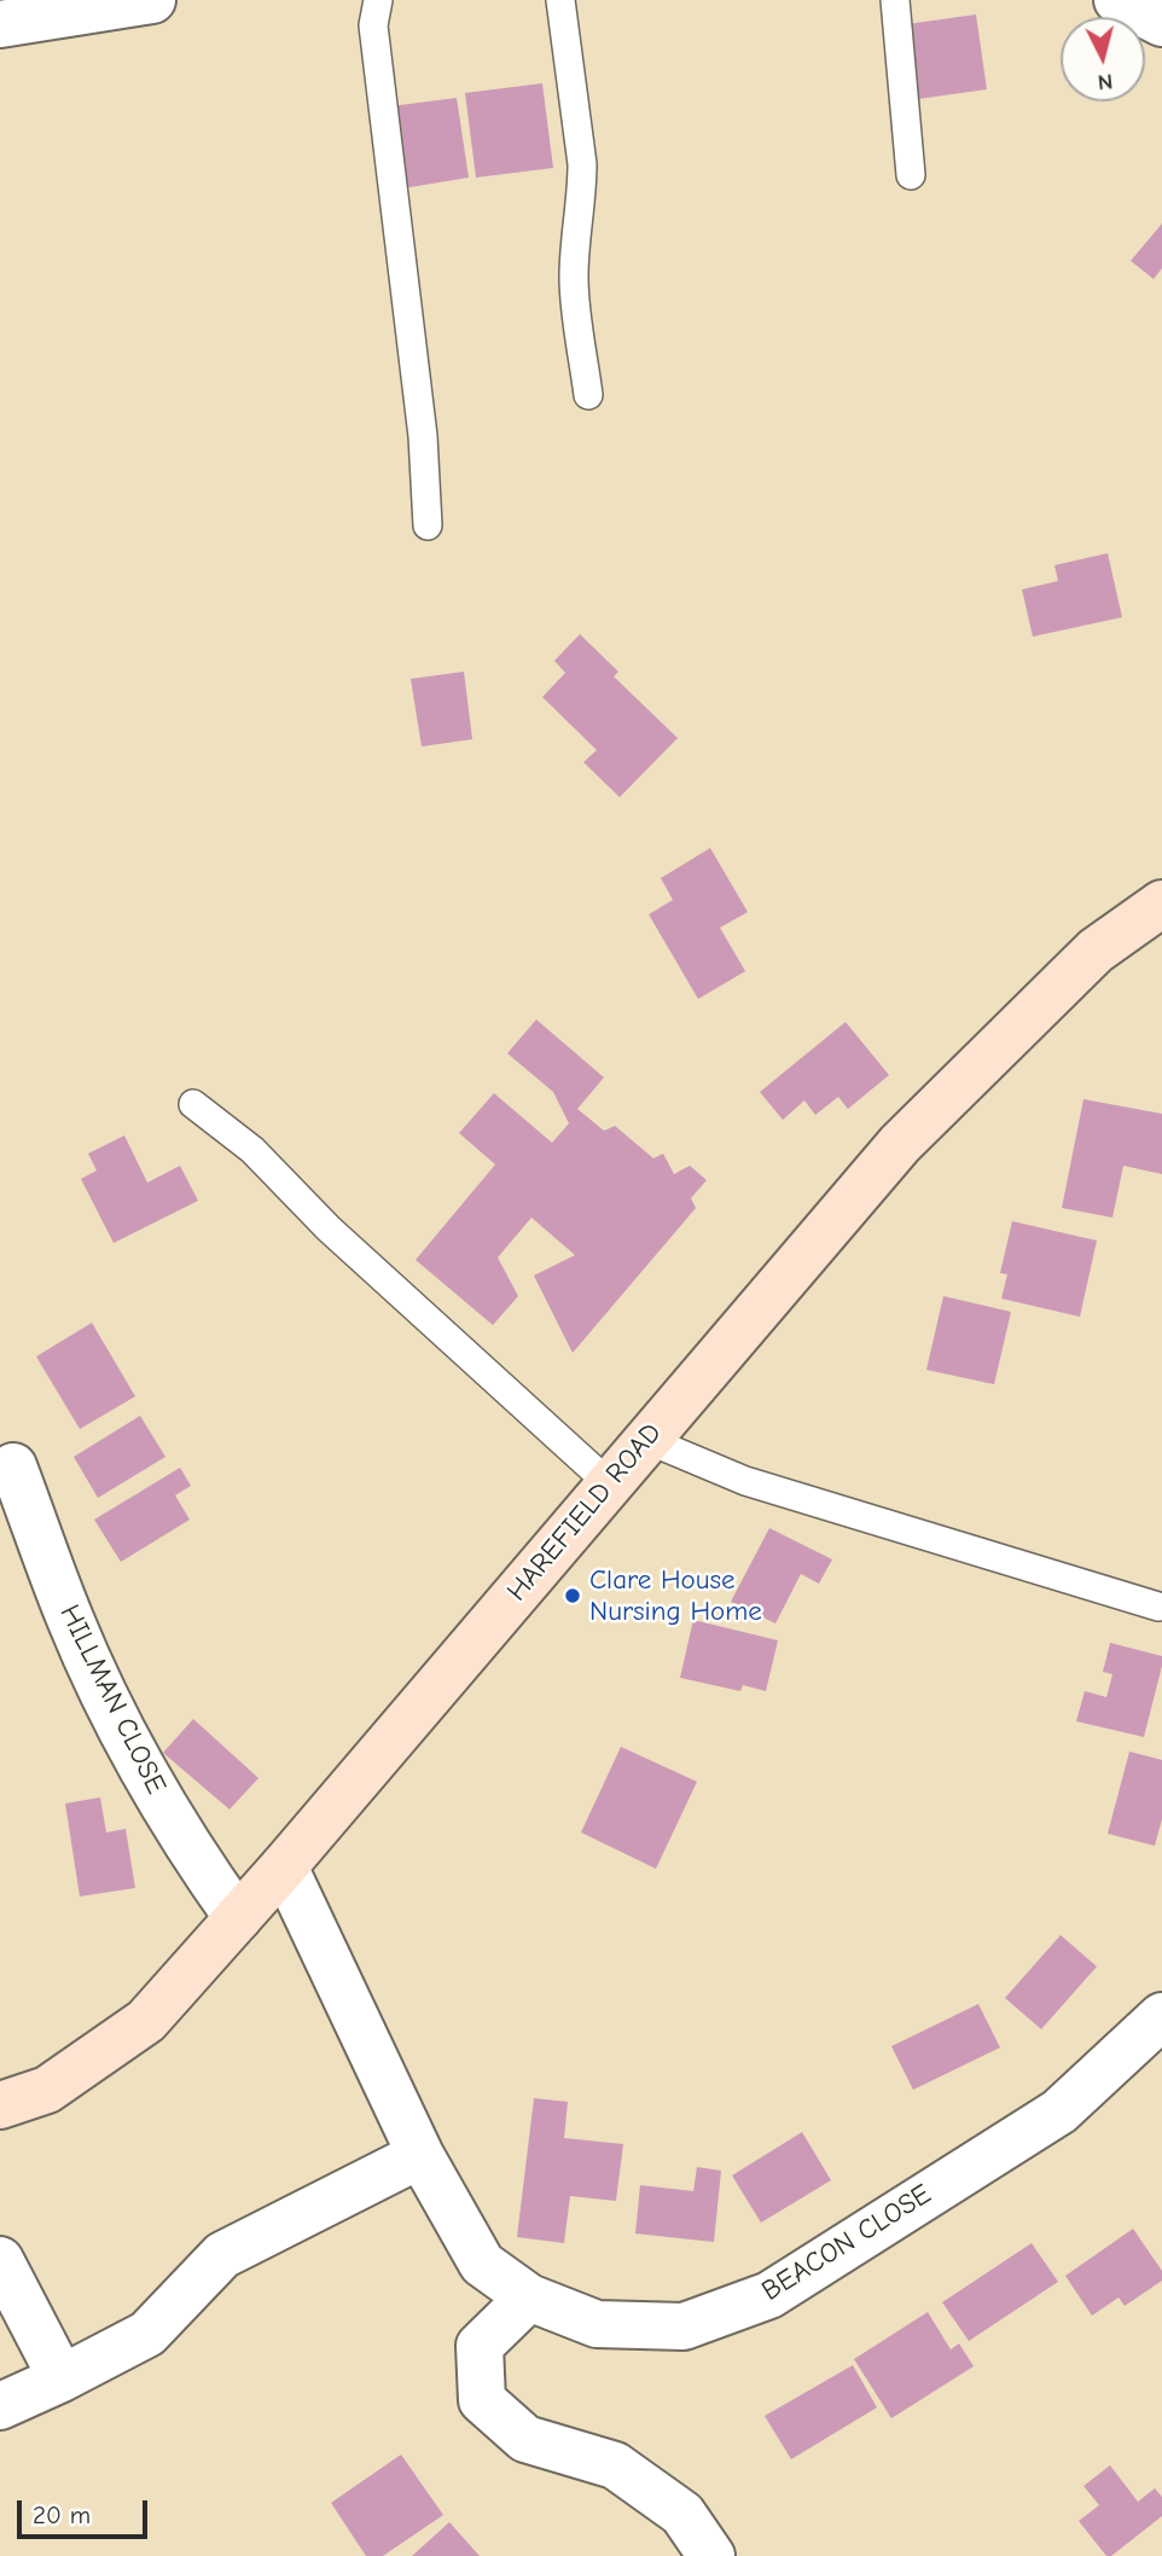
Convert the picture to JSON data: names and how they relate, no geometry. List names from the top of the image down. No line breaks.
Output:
{"streets":{"main road":["HAREFIELD ROAD"],"street":["HILLMAN CLOSE","BEACON CLOSE"]},"crossings":[["HAREFIELD ROAD","HILLMAN CLOSE"],["HAREFIELD ROAD","BEACON CLOSE"]],"places":["Clare House Nursing Home"],"scale_bar":"20 m","north":"bottom"}
